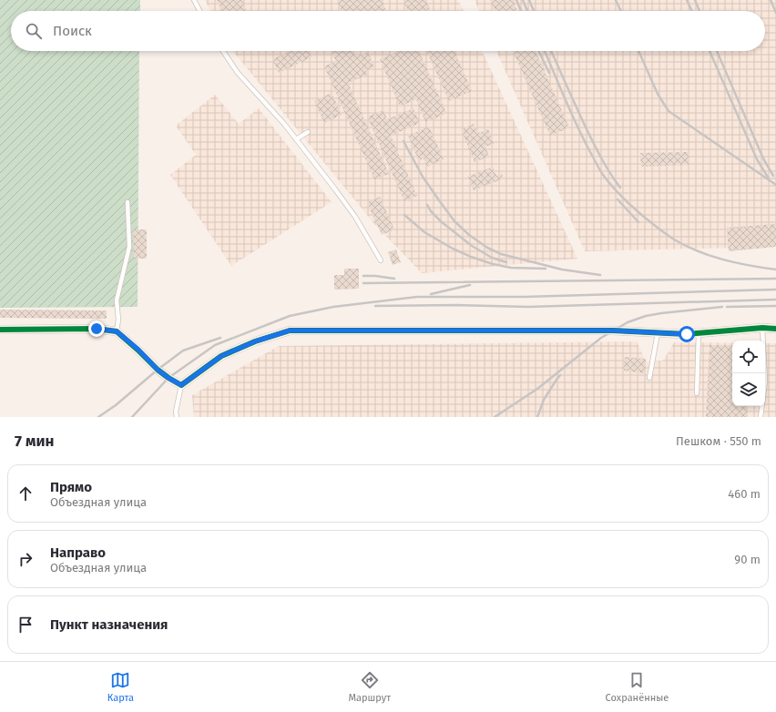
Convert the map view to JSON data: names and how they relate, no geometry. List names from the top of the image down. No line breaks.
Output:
{"page":{"search":"Поиск","heading":["7 мин","Пешком · 550 m"],"list":[["Прямо","Объездная улица","460 m"],["Направо","Объездная улица","90 m"],"Пункт назначения"],"nav":["Карта","Маршрут","Сохранённые"]}}
